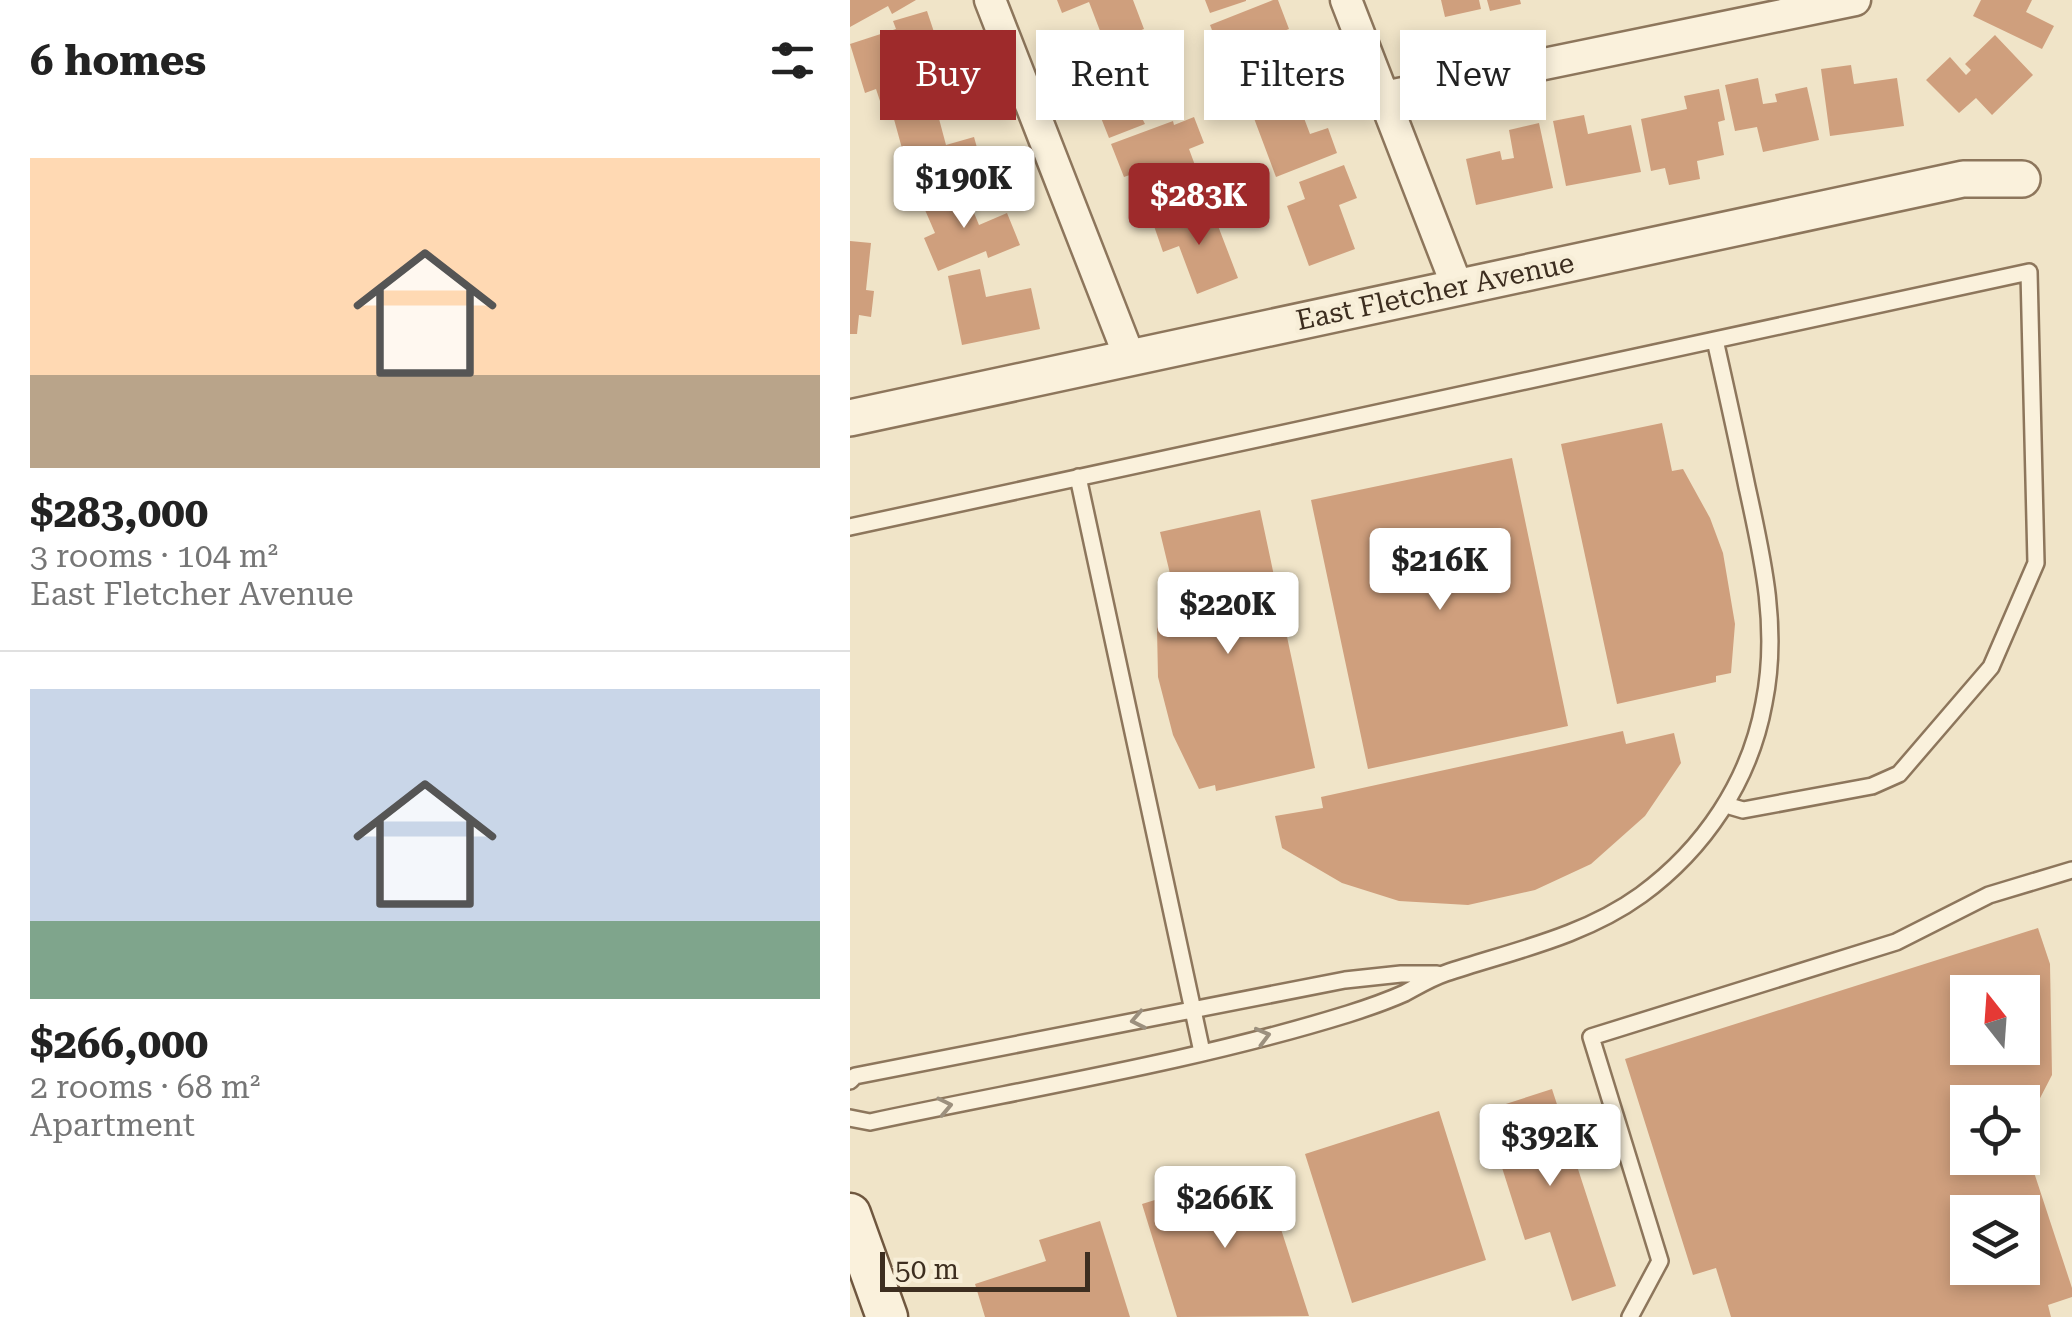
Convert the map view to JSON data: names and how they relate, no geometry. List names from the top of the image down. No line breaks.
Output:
{"streets":{"street":["East Fletcher Avenue"]},"scale_bar":"50 m","north":"top","page":{"heading":"6 homes","chip":["Buy","Rent","Filters","New"],"list":[{"name":"$283,000","note":"3 rooms · 104 m² · East Fletcher Avenue"},{"name":"$266,000","note":"2 rooms · 68 m² · Apartment"}],"price":["$190K","$283K","$216K","$220K","$392K","$266K"],"scale":"50 m"}}
